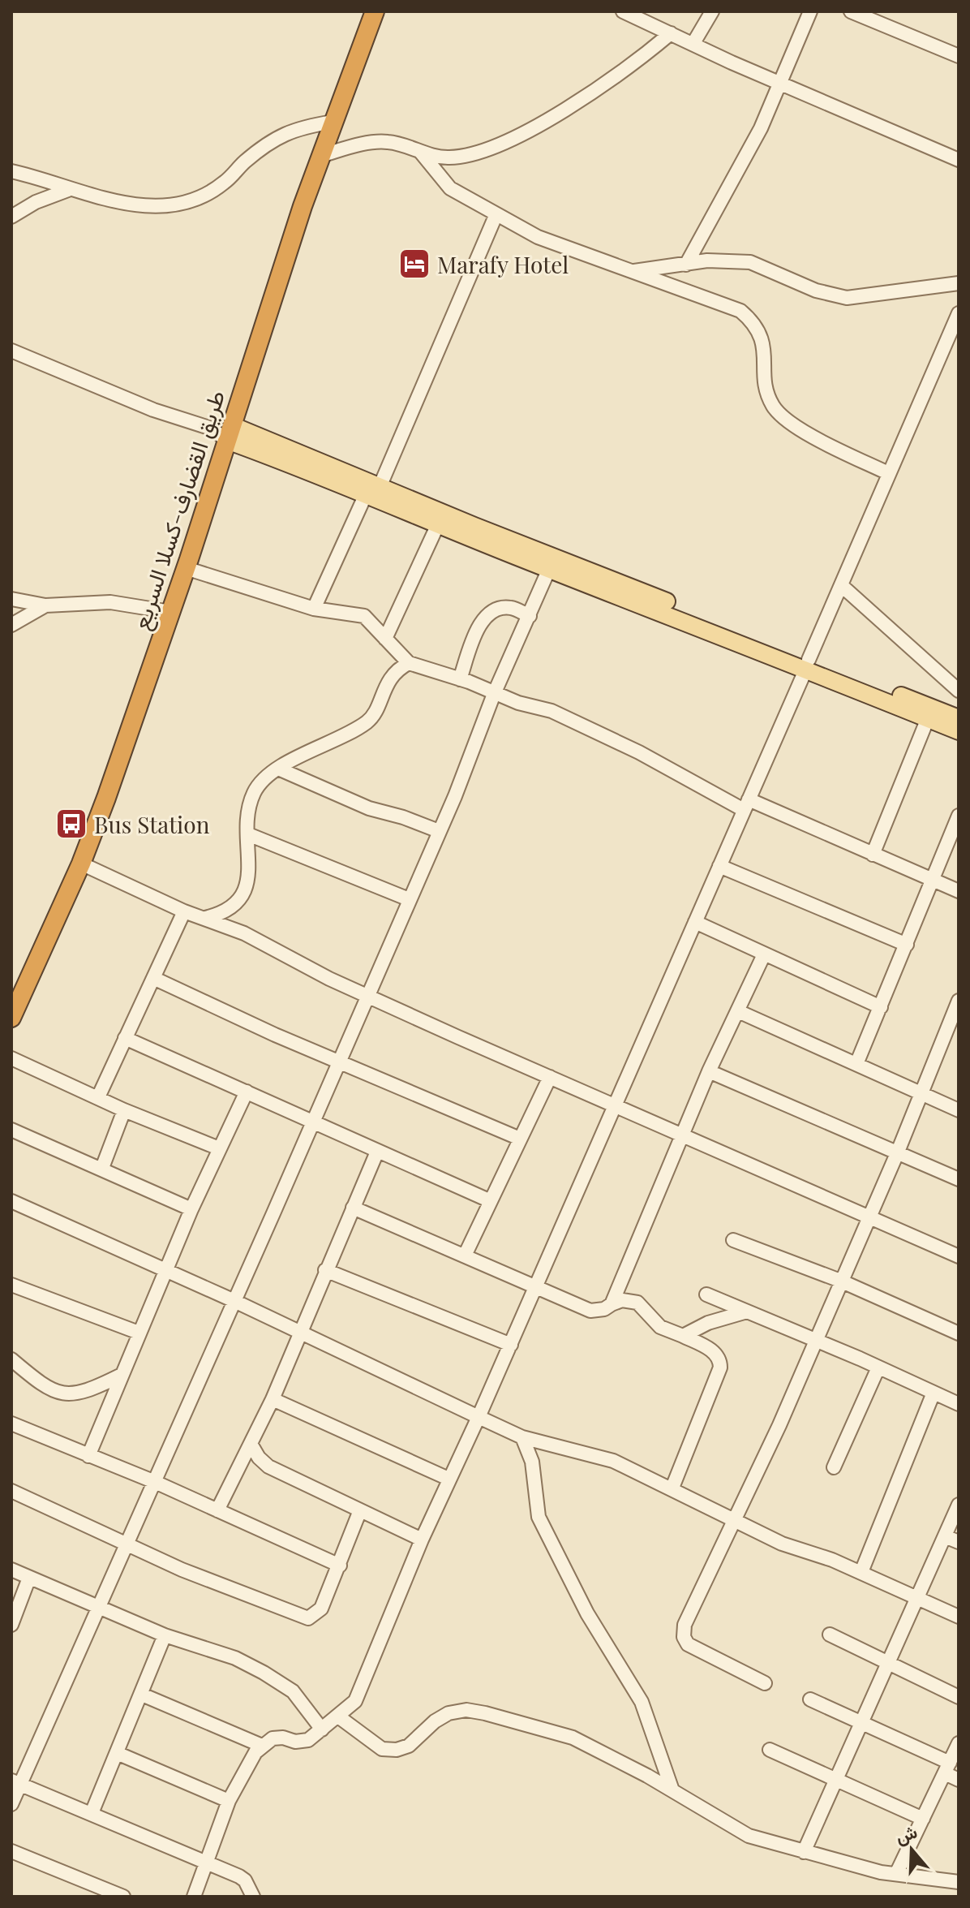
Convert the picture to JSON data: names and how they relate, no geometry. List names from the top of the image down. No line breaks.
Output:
{"streets":{"highway":["طريق القضارف-كسلا السريع"]},"places":{"hotel":["Marafy Hotel"],"bus stop":["Bus Station"]},"north":"top"}
